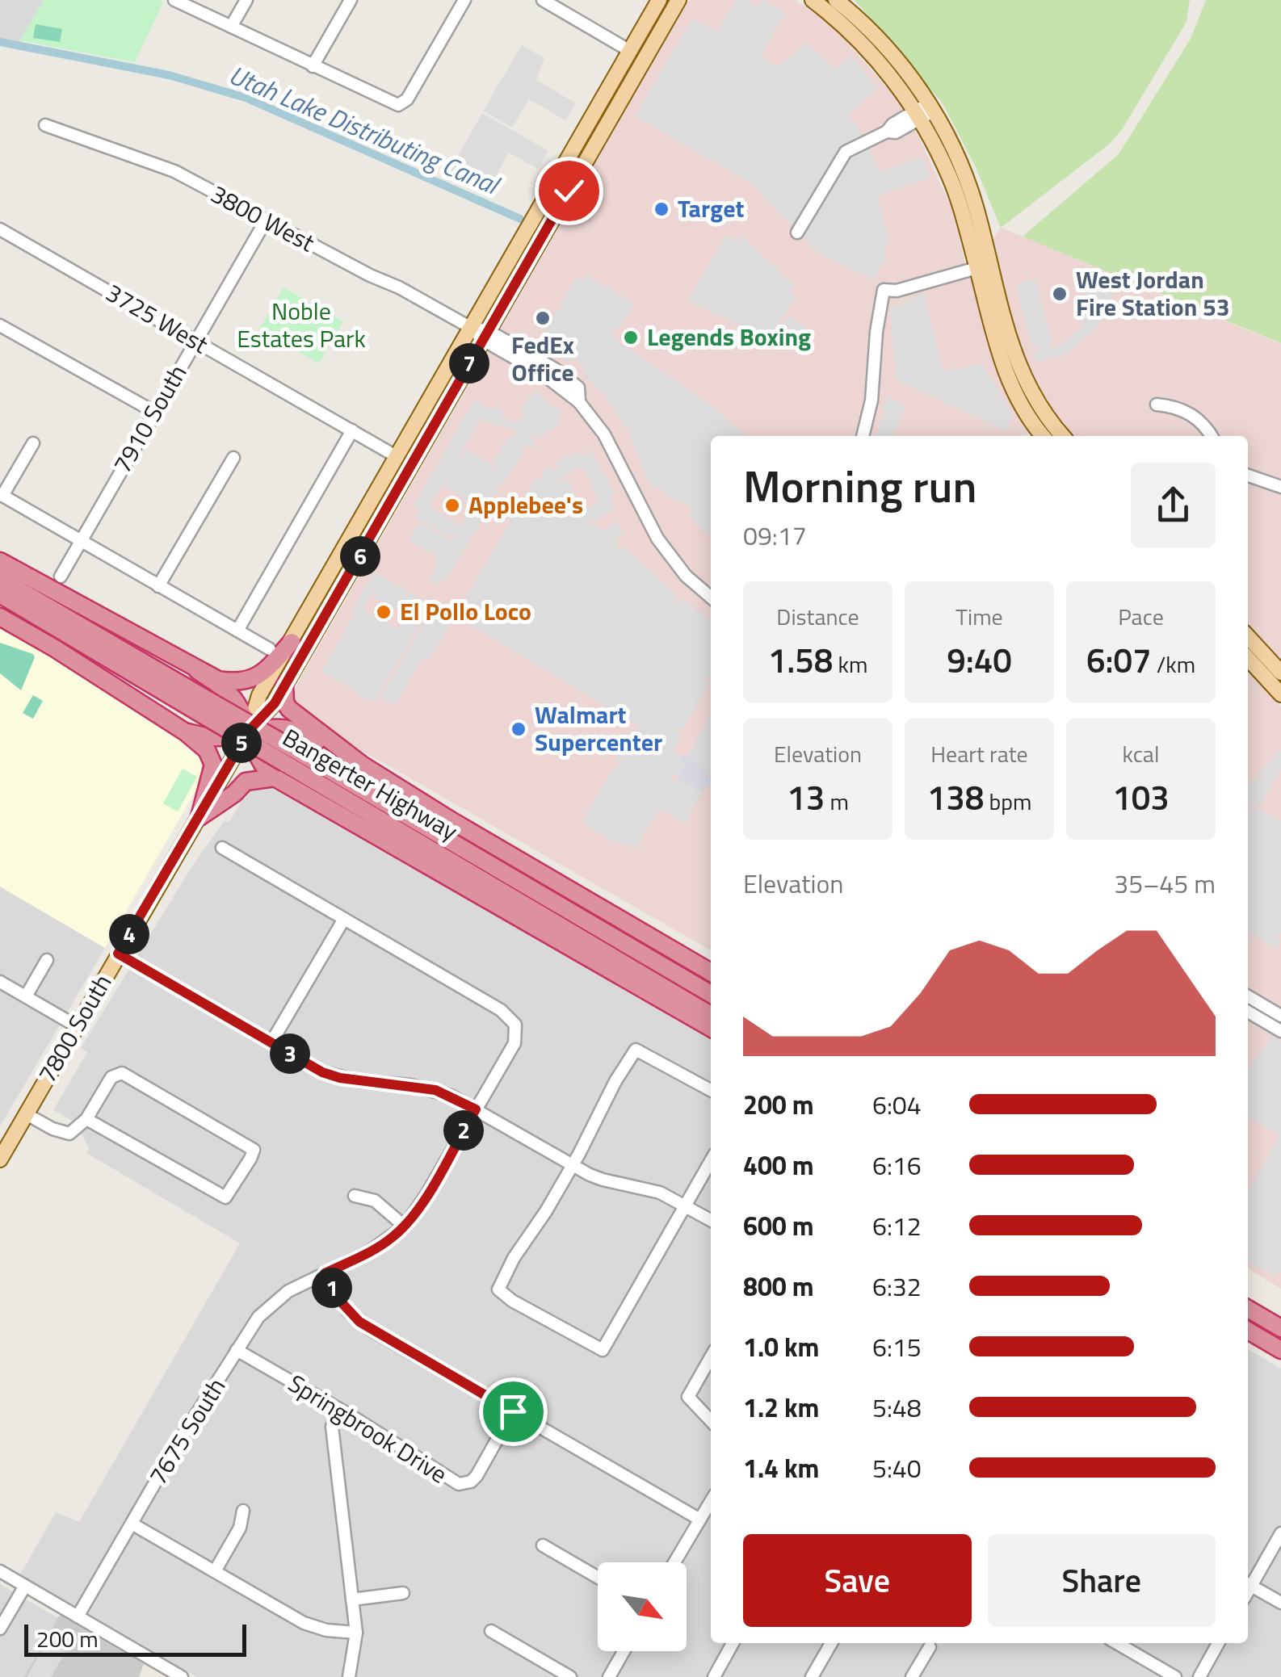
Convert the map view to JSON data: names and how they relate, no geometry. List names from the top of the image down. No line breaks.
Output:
{"streets":{"highway":["Bangerter Highway"],"main road":["7800 South"],"street":["3800 West","3725 West","7910 South","Springbrook Drive","7675 South"]},"crossings":[["3800 West","7910 South"],["3800 West","7800 South"],["3725 West","7910 South"],["3725 West","7800 South"],["Springbrook Drive","7675 South"]],"water":["Utah Lake Distributing Canal"],"parks":["Noble Estates Park"],"places":["Target","West Jordan Fire Station 53","FedEx Office","Legends Boxing","Applebee's","El Pollo Loco","Walmart Supercenter"],"scale_bar":"200 m","north":"bottom right","page":{"pins":["7","6","5","4","3","2","1"],"heading":["Morning run","09:17"],"stats":[["Distance","1.58 km"],["Time","9:40"],["Pace","6:07 /km"],["Elevation","13 m"],["Heart rate","138 bpm"],["kcal","103"]],"chart":["Elevation","35–45 m"],"list":[{"name":"200 m","note":"6:04"},{"name":"400 m","note":"6:16"},{"name":"600 m","note":"6:12"},{"name":"800 m","note":"6:32"},{"name":"1.0 km","note":"6:15"},{"name":"1.2 km","note":"5:48"},{"name":"1.4 km","note":"5:40"}],"buttons":["Save","Share"],"scale":"200 m"}}
